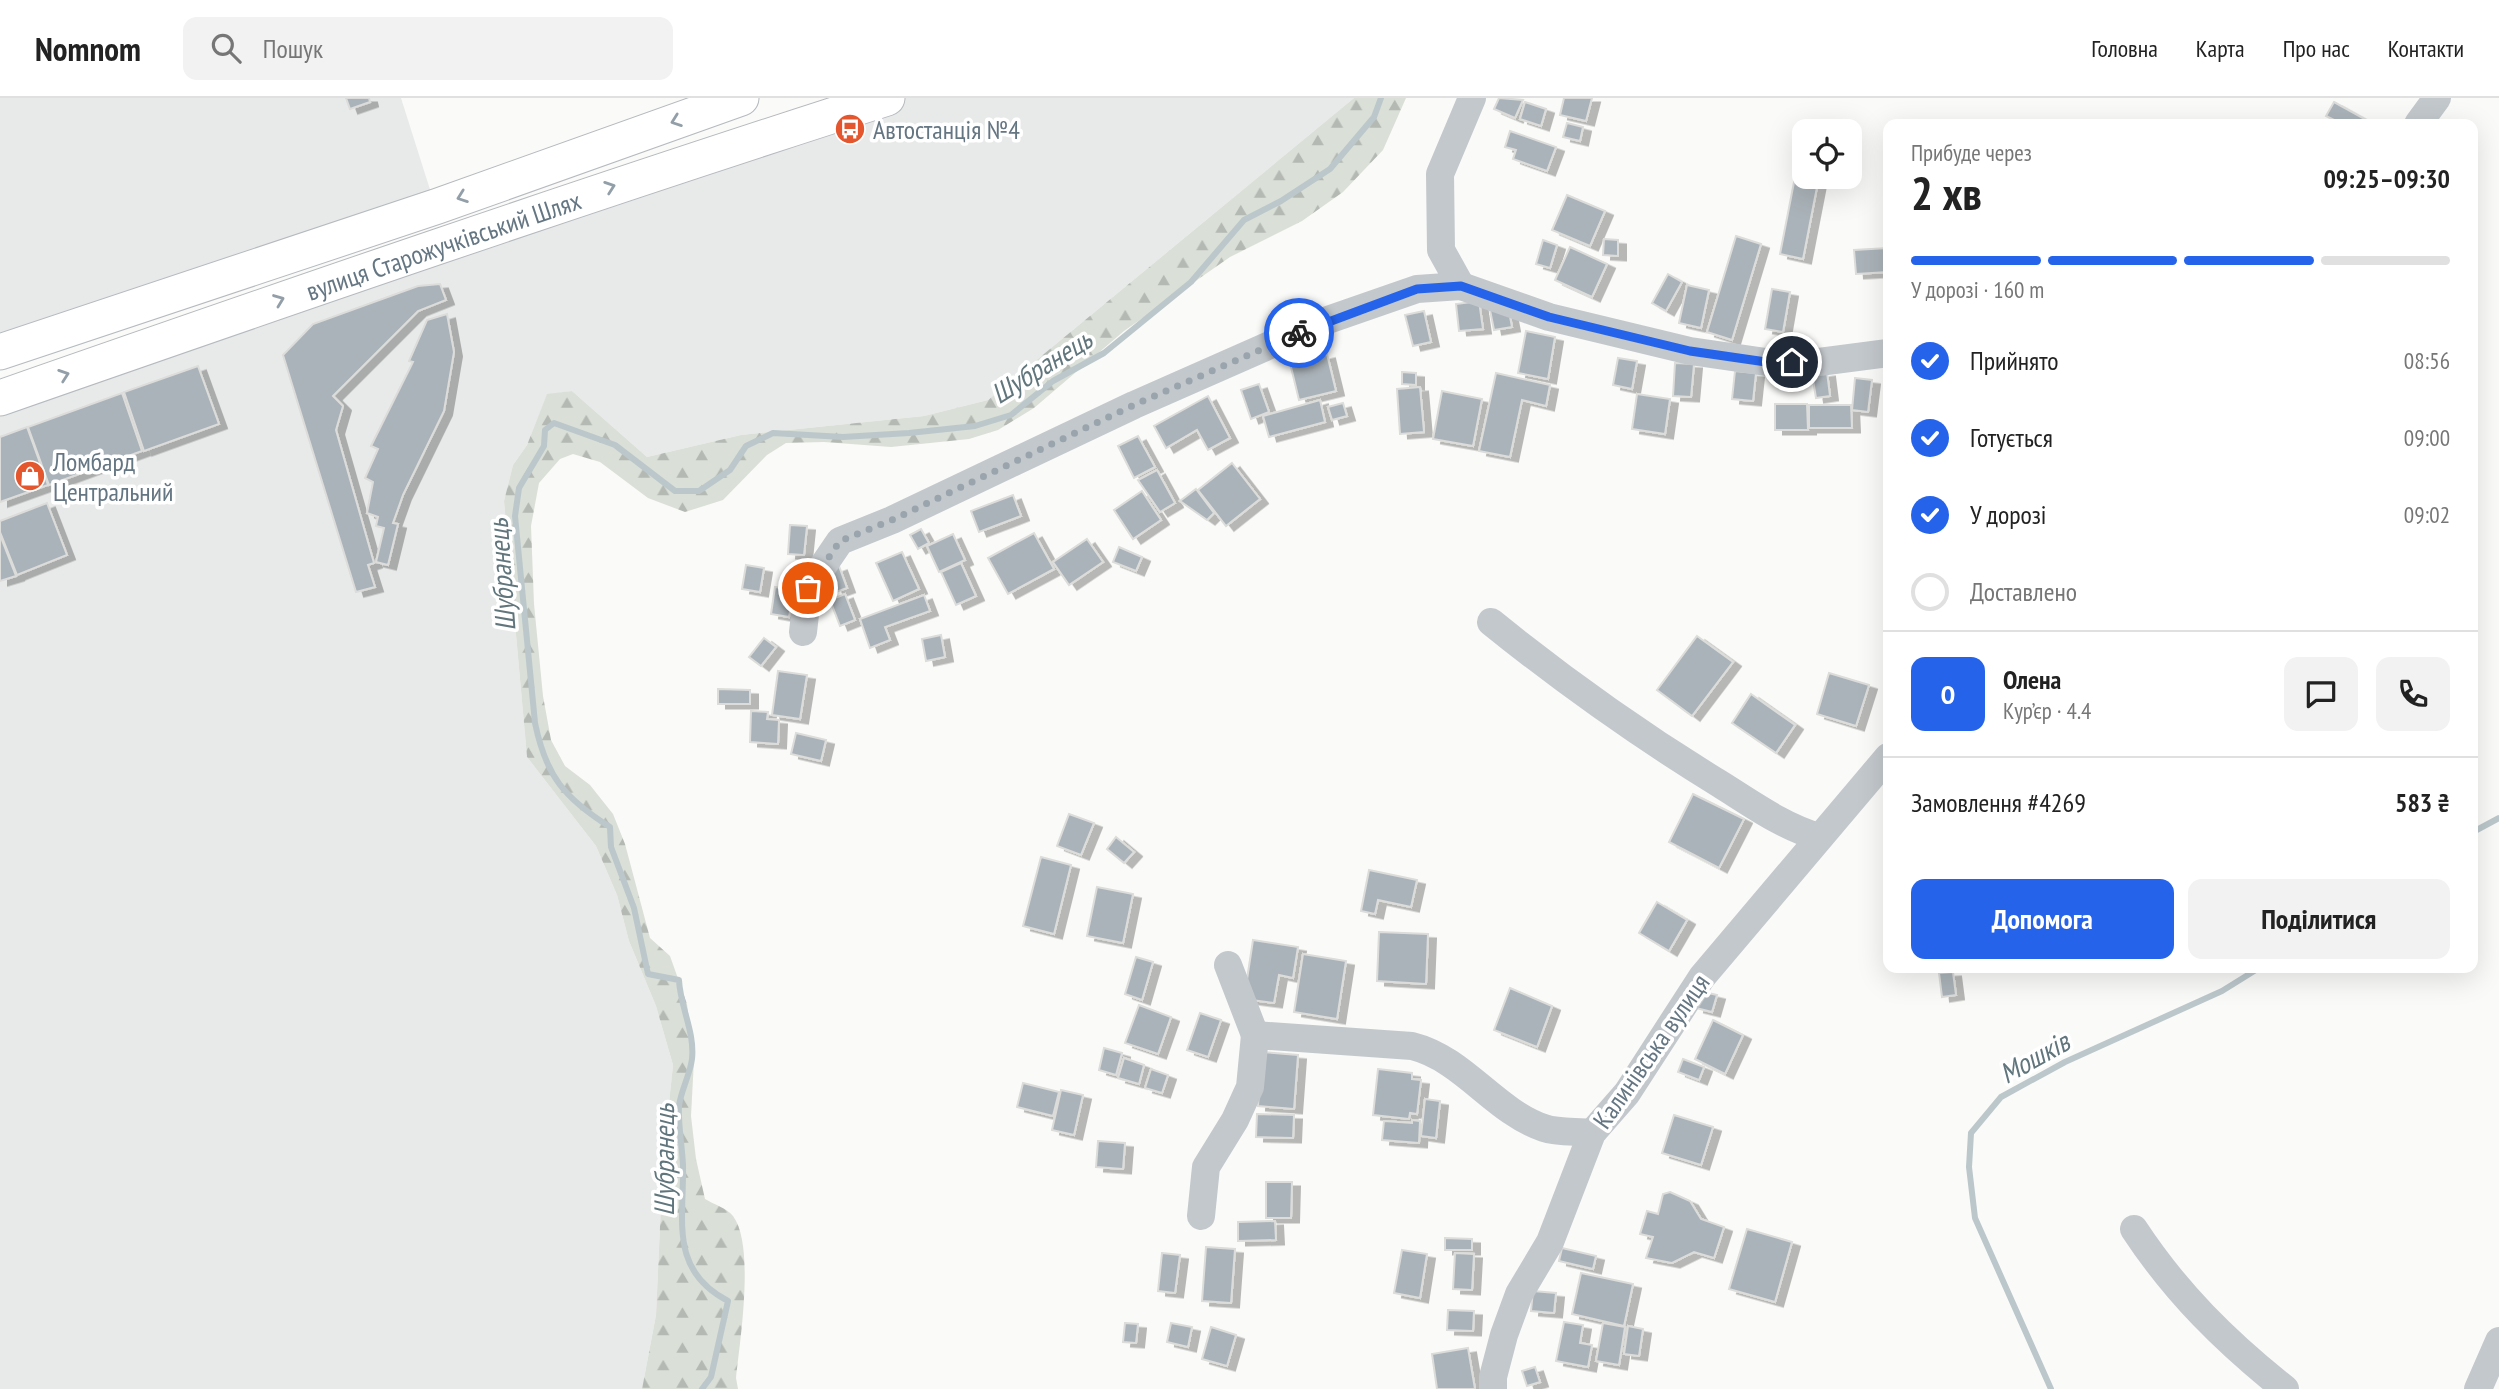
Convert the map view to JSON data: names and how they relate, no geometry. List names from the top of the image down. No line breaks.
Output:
{"streets":{"main road":["вулиця Старожучківський Шлях"],"street":["Калинівська вулиця"]},"water":["Шубранець","Мошків"],"places":{"bus stop":["Автостанція №4"],"shop":["Ломбард Центральний"]},"page":{"header":"Nomnom","search":"Пошук","nav":["Головна","Карта","Про нас","Контакти"],"heading":["2 хв","Прибуде через","09:25–09:30"],"panel":["Олена","Кур’єр · 4.4","Замовлення #4269","583 ₴"],"bar":"У дорозі · 160 m","list":[["Прийнято","08:56"],["Готується","09:00"],["У дорозі","09:02"],"Доставлено"],"round":"О","buttons":["Допомога","Поділитися"]}}
